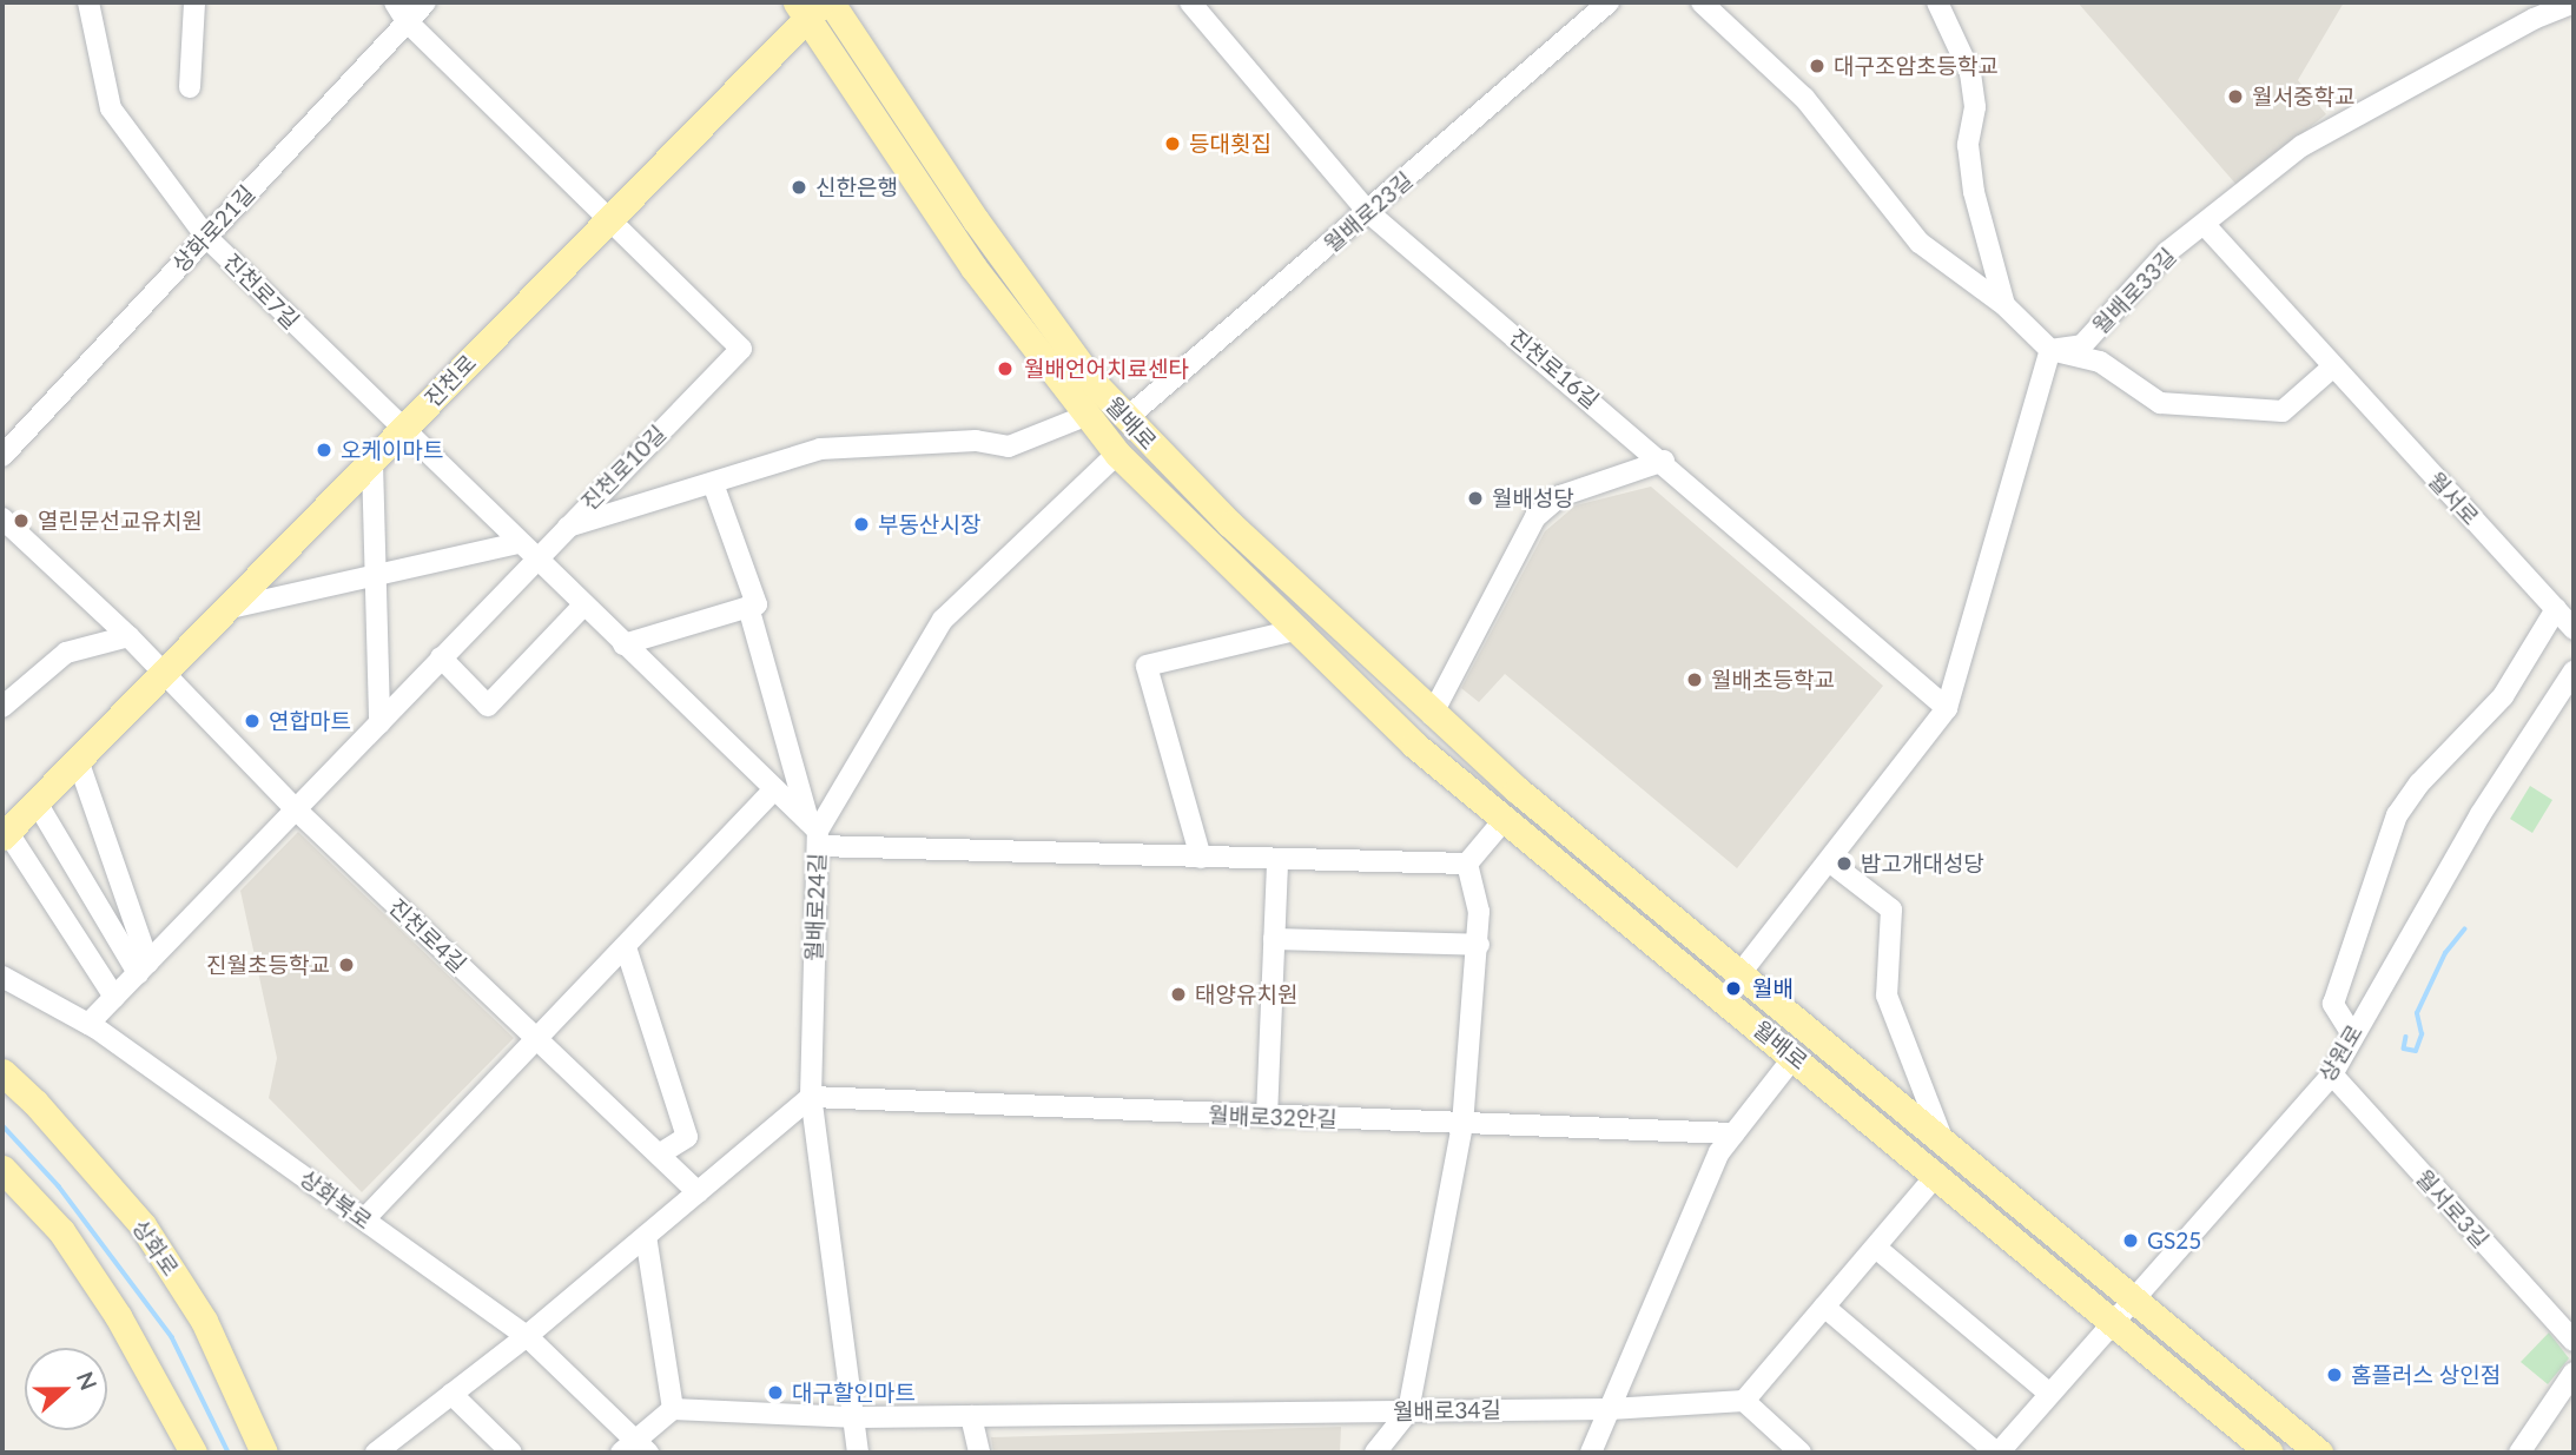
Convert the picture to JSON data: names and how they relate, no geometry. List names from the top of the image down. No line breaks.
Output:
{"streets":{"main road":["진천로","월배로","상화로"],"street":["월배로23길","상화로21길","진천로7길","월배로33길","진천로16길","진천로10길","월서로","월배로24길","진천로4길","상원로","월배로32안길","상화북로","월서로3길","월배로34길"]},"crossings":[["월배로23길","진천로16길"],["월배로23길","월배로"],["상화로21길","진천로7길"],["진천로7길","진천로"],["진천로7길","진천로10길"],["진천로7길","월배로24길"],["월배로33길","월서로"],["진천로","월배로"],["진천로","진천로10길"],["진천로","진천로4길"],["월배로","월배로24길"],["월배로","상원로"],["진천로10길","진천로4길"],["진천로10길","상화북로"],["월배로24길","월배로32안길"],["월배로24길","월배로34길"],["상원로","월서로3길"]],"places":["대구조암초등학교","월서중학교","등대횟집","신한은행","월배언어치료센타","오케이마트","월배성당","열린문선교유치원","부동산시장","월배초등학교","연합마트","밤고개대성당","진월초등학교","월배","태양유치원","GS25","홈플러스 상인점","대구할인마트"],"north":"right"}
